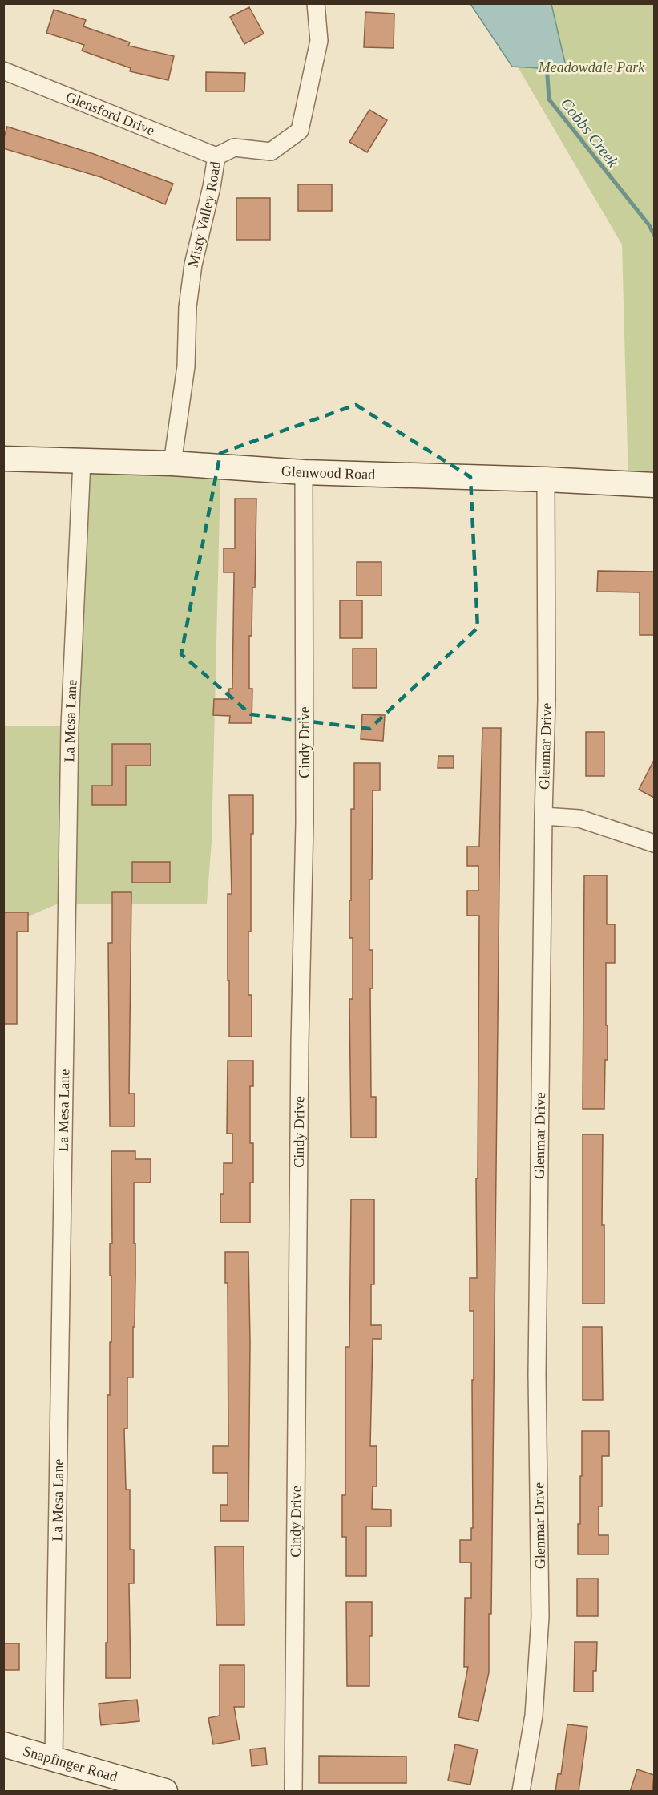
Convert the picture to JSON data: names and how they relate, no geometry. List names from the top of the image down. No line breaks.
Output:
{"streets":{"main road":["Glenwood Road","Snapfinger Road"],"street":["Glensford Drive","Misty Valley Road","La Mesa Lane","Cindy Drive","Glenmar Drive"]},"crossings":[["Glensford Drive","Misty Valley Road"],["Misty Valley Road","Glenwood Road"],["Glenwood Road","La Mesa Lane"],["Glenwood Road","Cindy Drive"],["Glenwood Road","Glenmar Drive"],["La Mesa Lane","Snapfinger Road"]],"water":["Cobbs Creek"],"parks":["Meadowdale Park"]}
